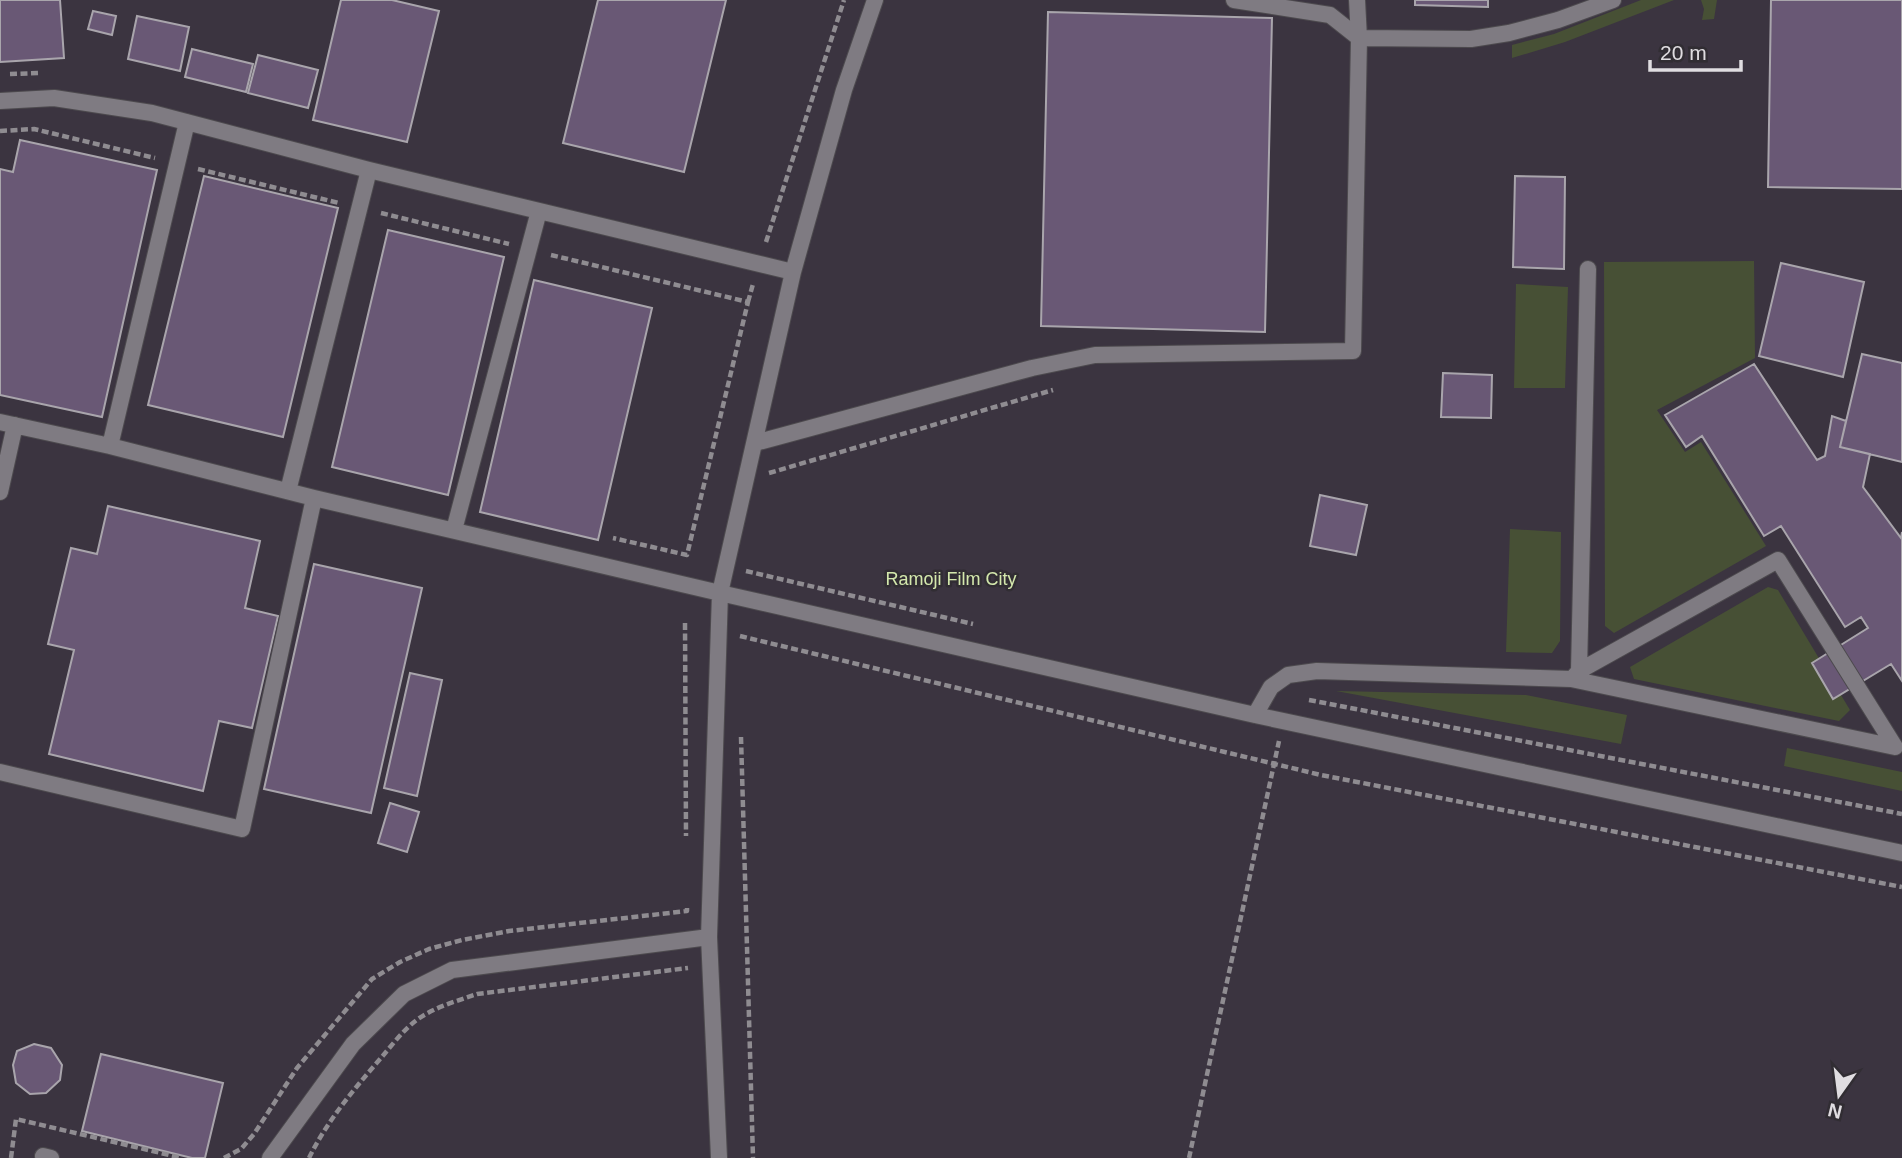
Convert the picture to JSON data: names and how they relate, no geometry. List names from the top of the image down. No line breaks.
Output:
{"parks":["Ramoji Film City"],"scale_bar":"20 m","north":"bottom"}
